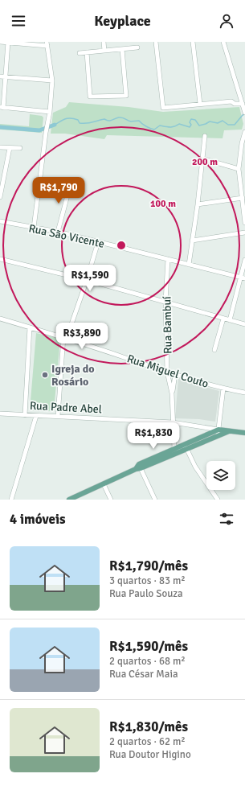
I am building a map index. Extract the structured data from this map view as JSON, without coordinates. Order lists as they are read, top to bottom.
{
  "streets": {
    "main road": ["Rua Padre Abel"],
    "street": ["Rua São Vicente", "Rua Bambuí", "Rua Miguel Couto"]
  },
  "crossings": [
    ["Rua São Vicente", "Rua Bambuí"],
    ["Rua Bambuí", "Rua Miguel Couto"],
    ["Rua Bambuí", "Rua Padre Abel"]
  ],
  "places": ["Igreja do Rosário"],
  "page": {
    "header": "Keyplace",
    "price": [
      "R$1,790",
      "R$1,590",
      "R$3,890",
      "R$1,830"
    ],
    "heading": "4 imóveis",
    "list": [
      {
        "name": "R$1,790/mês",
        "note": "3 quartos · 83 m² · Rua Paulo Souza"
      },
      {
        "name": "R$1,590/mês",
        "note": "2 quartos · 68 m² · Rua César Maia"
      },
      {
        "name": "R$1,830/mês",
        "note": "2 quartos · 62 m² · Rua Doutor Higino"
      }
    ]
  },
  "rings": ["200 m", "100 m"]
}
